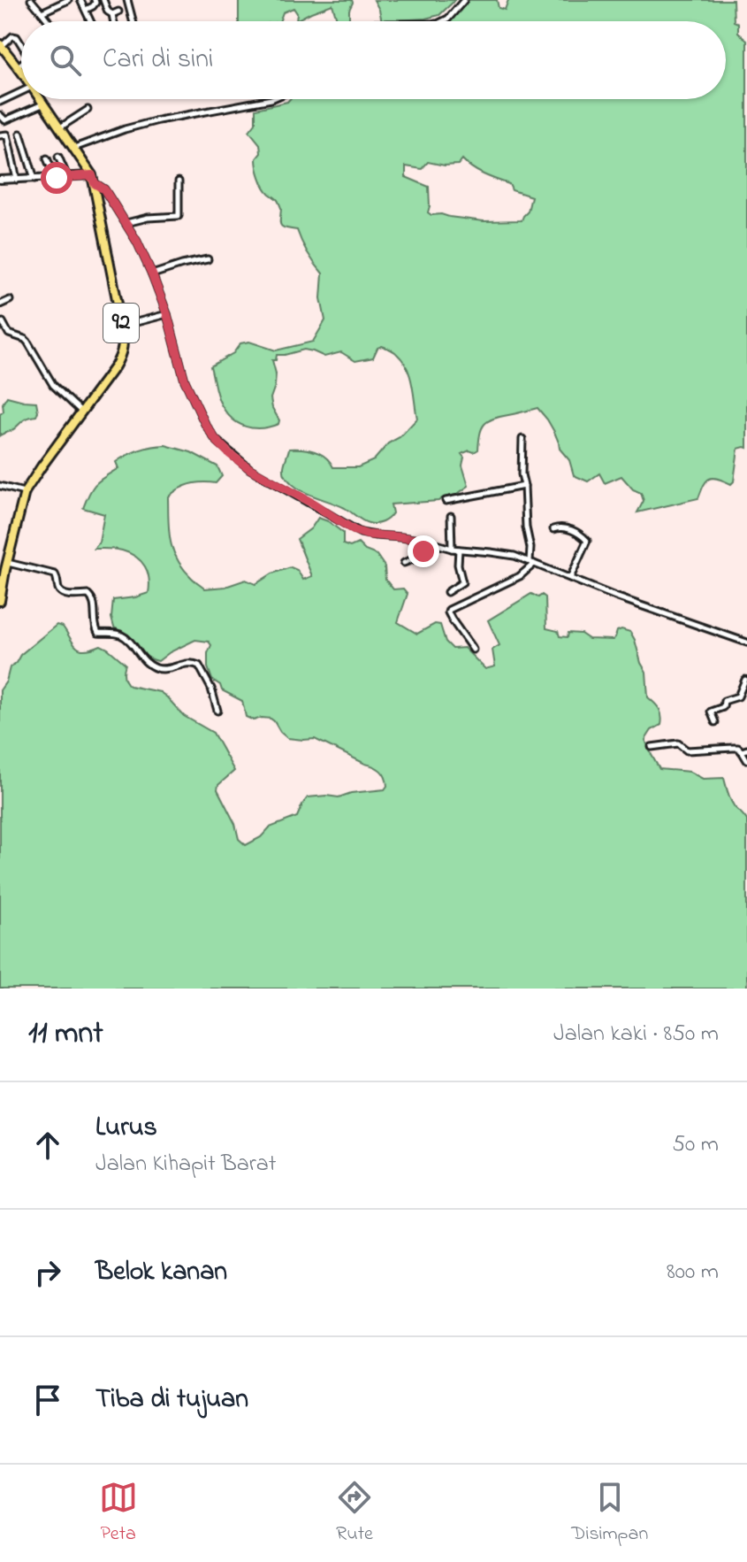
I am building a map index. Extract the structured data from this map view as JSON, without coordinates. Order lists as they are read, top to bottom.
{
  "streets": {
    "main road": ["92"]
  },
  "page": {
    "search": "Cari di sini",
    "heading": ["11 mnt", "Jalan kaki · 850 m"],
    "list": [
      ["Lurus", "Jalan Kihapit Barat", "50 m"],
      ["Belok kanan", "800 m"],
      "Tiba di tujuan"
    ],
    "nav": ["Peta", "Rute", "Disimpan"]
  }
}
